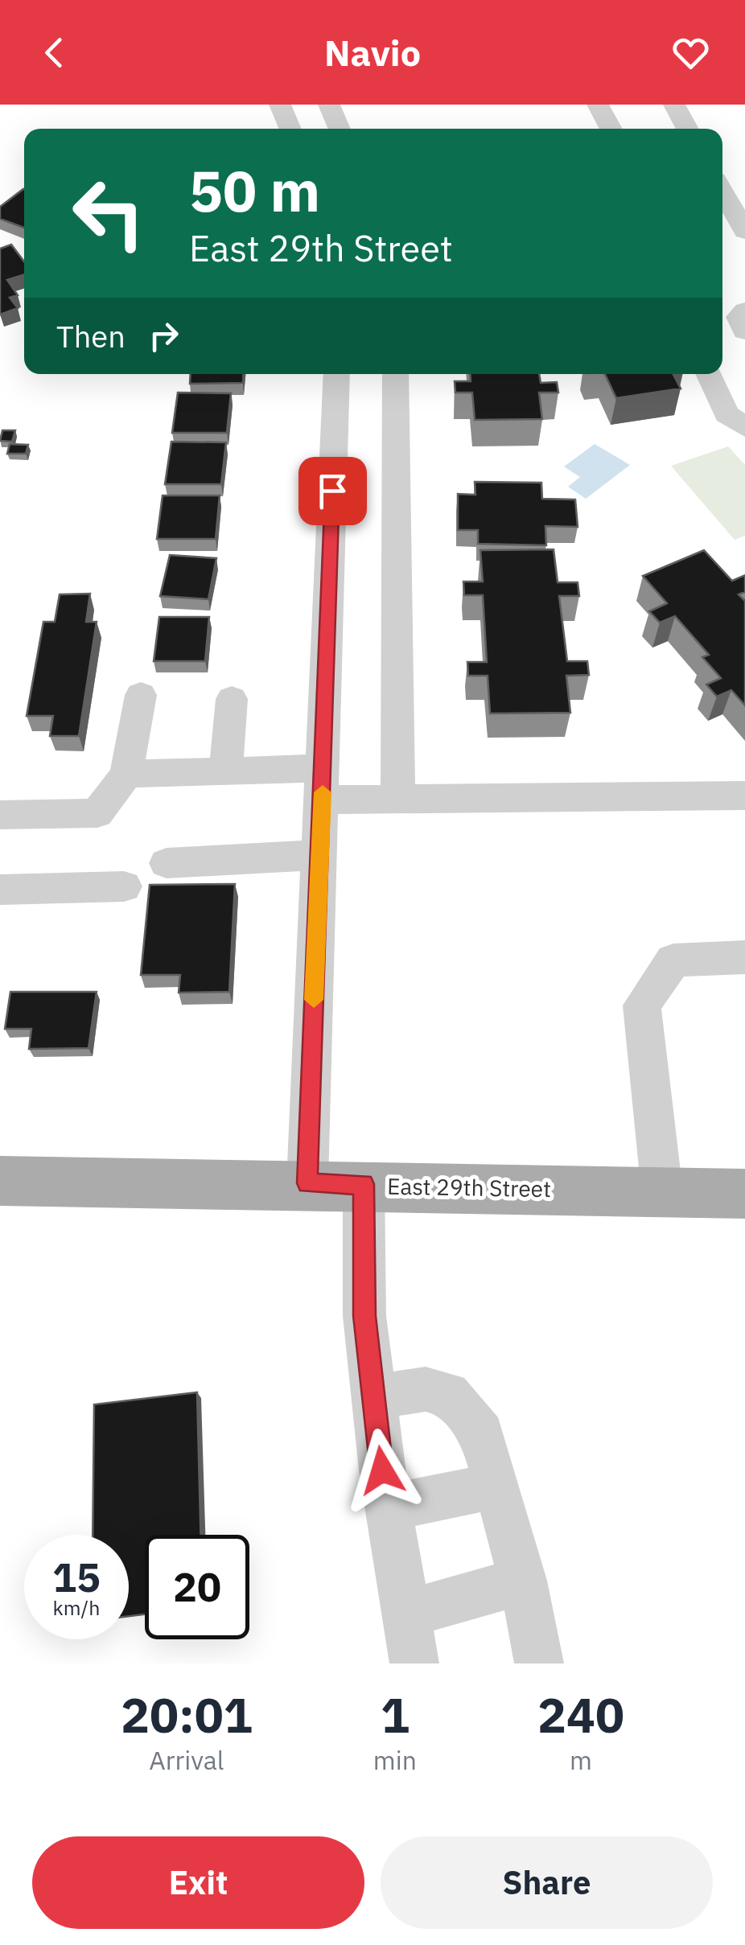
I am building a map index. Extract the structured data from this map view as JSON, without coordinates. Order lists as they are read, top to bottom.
{
  "streets": {
    "main road": ["East 29th Street"]
  },
  "page": {
    "header": "Navio",
    "turn": ["50 m", "East 29th Street"],
    "then": "Then",
    "speed": "15 km/h",
    "limit": "20",
    "eta": [
      "20:01",
      "Arrival",
      "1",
      "min",
      "240",
      "m"
    ],
    "buttons": ["Exit", "Share"]
  }
}
